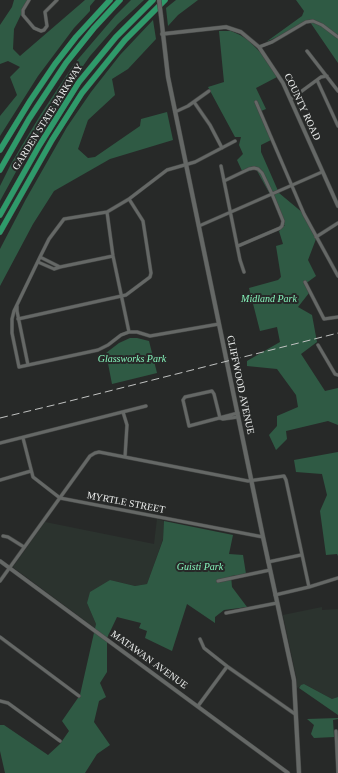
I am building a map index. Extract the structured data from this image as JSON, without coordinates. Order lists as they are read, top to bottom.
{
  "streets": {
    "highway": ["GARDEN STATE PARKWAY"],
    "main road": ["CLIFFWOOD AVENUE"],
    "street": ["COUNTY ROAD", "MYRTLE STREET", "MATAWAN AVENUE"]
  },
  "crossings": [
    ["COUNTY ROAD", "CLIFFWOOD AVENUE"],
    ["CLIFFWOOD AVENUE", "MYRTLE STREET"]
  ],
  "parks": ["Midland Park", "Glassworks Park", "Guisti Park"]
}
